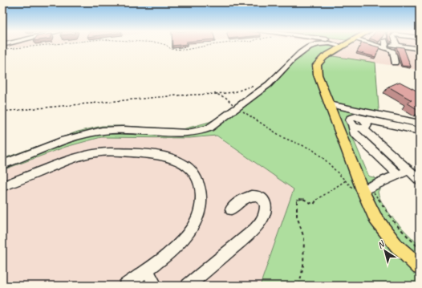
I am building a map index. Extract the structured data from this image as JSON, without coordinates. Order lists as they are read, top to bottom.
{
  "north": "top left"
}
